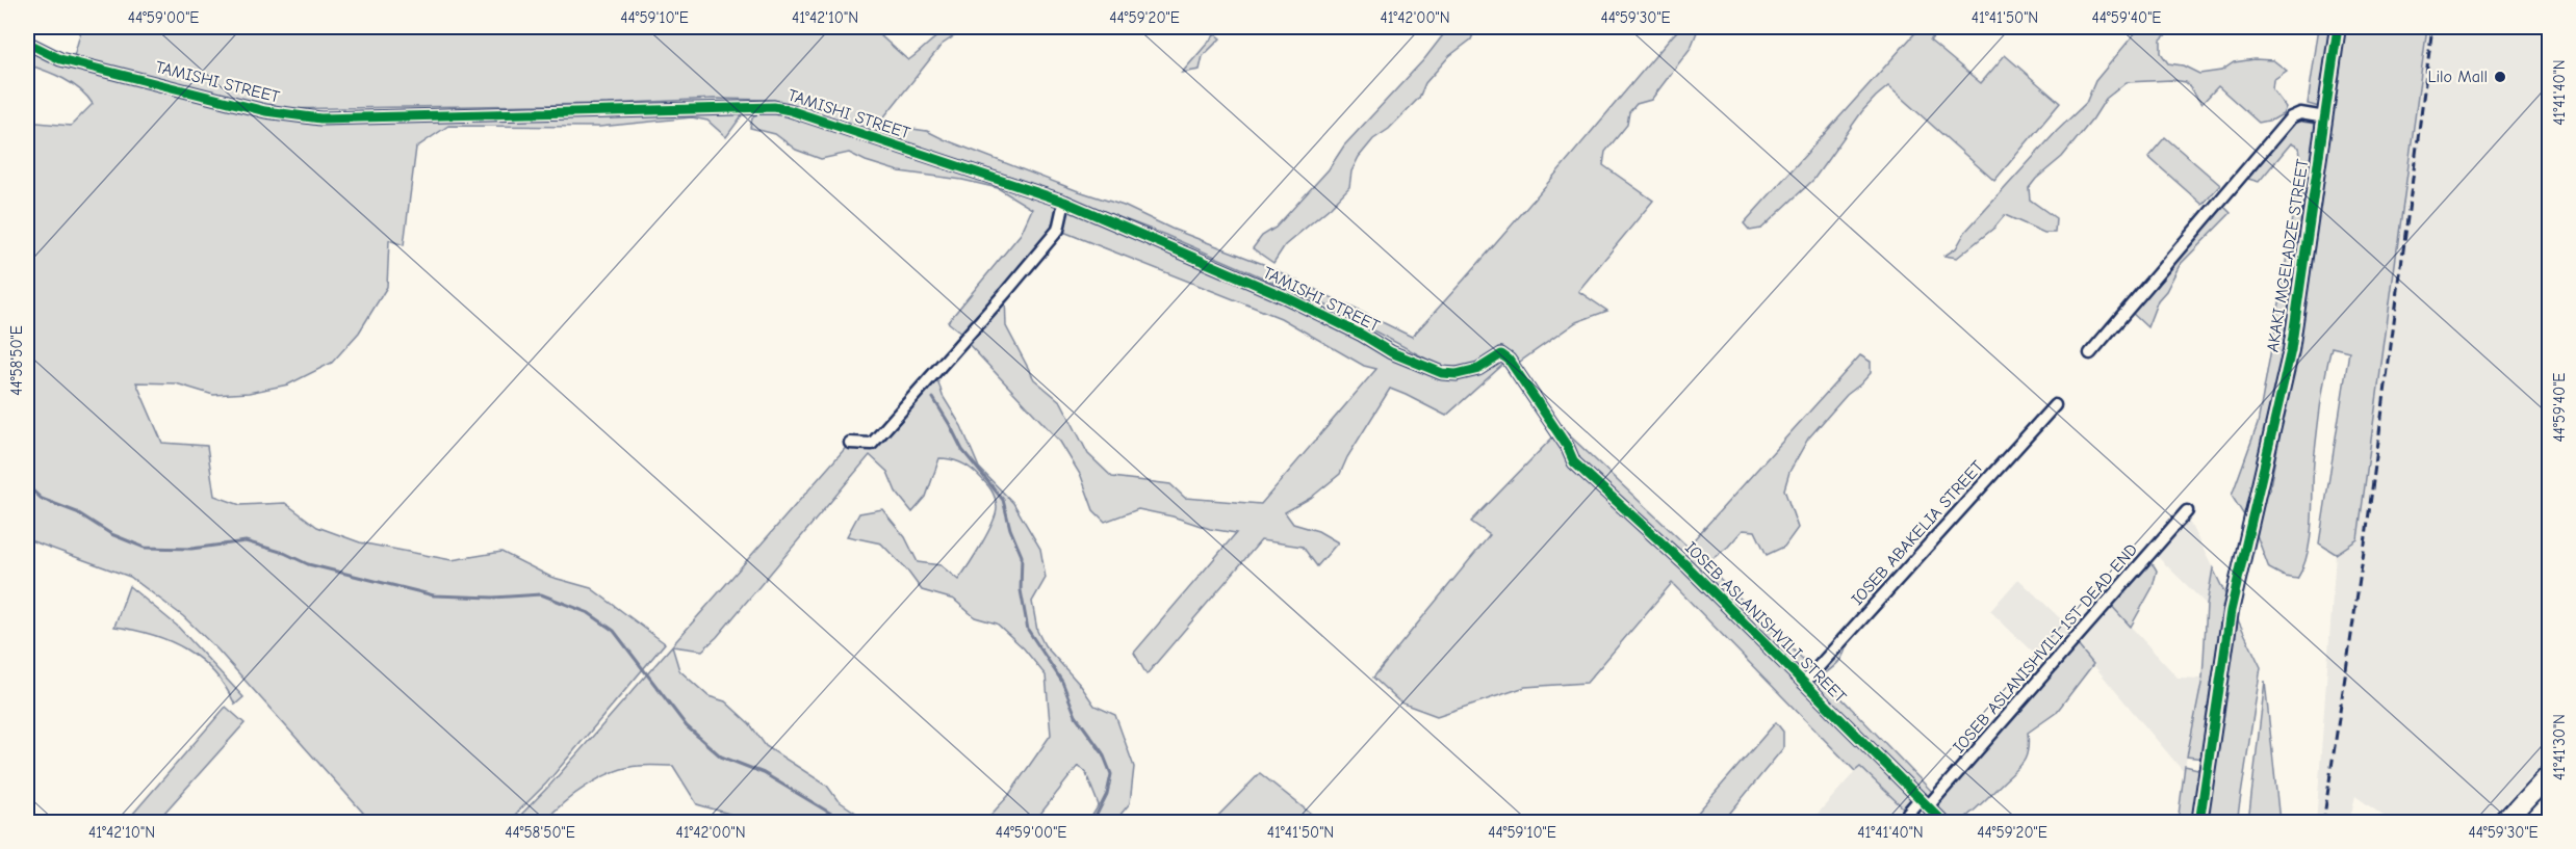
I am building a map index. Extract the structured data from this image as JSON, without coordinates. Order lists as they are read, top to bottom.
{
  "streets": {
    "street": [
      "TAMISHI STREET",
      "AKAKI MGELADZE STREET",
      "IOSEB ABAKELIA STREET",
      "IOSEB ASLANISHVILI STREET",
      "IOSEB ASLANISHVILI 1ST DEAD END"
    ]
  },
  "crossings": [
    ["TAMISHI STREET", "IOSEB ASLANISHVILI STREET"],
    ["IOSEB ABAKELIA STREET", "IOSEB ASLANISHVILI STREET"],
    ["IOSEB ASLANISHVILI STREET", "IOSEB ASLANISHVILI 1ST DEAD END"]
  ],
  "places": ["Lilo Mall"],
  "coordinates": [
    "44°59'00\"E",
    "44°59'10\"E",
    "41°42'10\"N",
    "44°59'20\"E",
    "41°42'00\"N",
    "44°59'30\"E",
    "41°41'50\"N",
    "44°59'40\"E",
    "41°41'40\"N",
    "44°58'50\"E",
    "41°41'30\"N"
  ]
}
